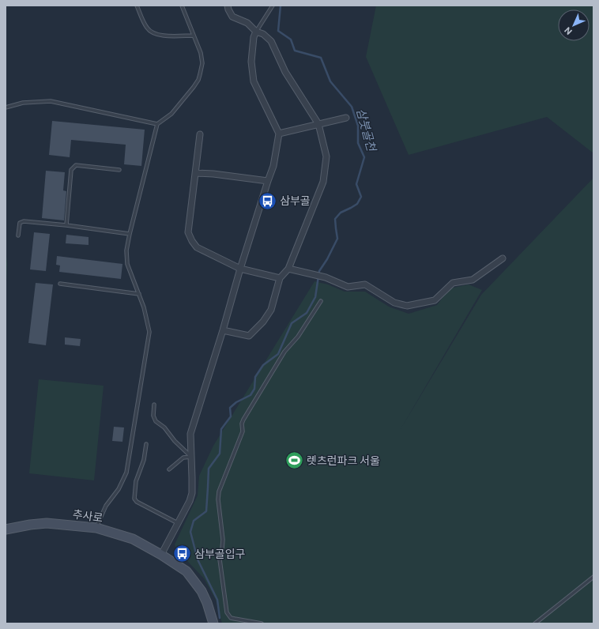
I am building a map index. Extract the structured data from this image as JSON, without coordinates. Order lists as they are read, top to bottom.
{
  "streets": {
    "street": ["추사로"]
  },
  "water": ["삼붓골천"],
  "places": {
    "bus stop": ["삼부골", "삼부골입구"],
    "sports": ["렛츠런파크 서울"]
  },
  "north": "bottom left"
}
